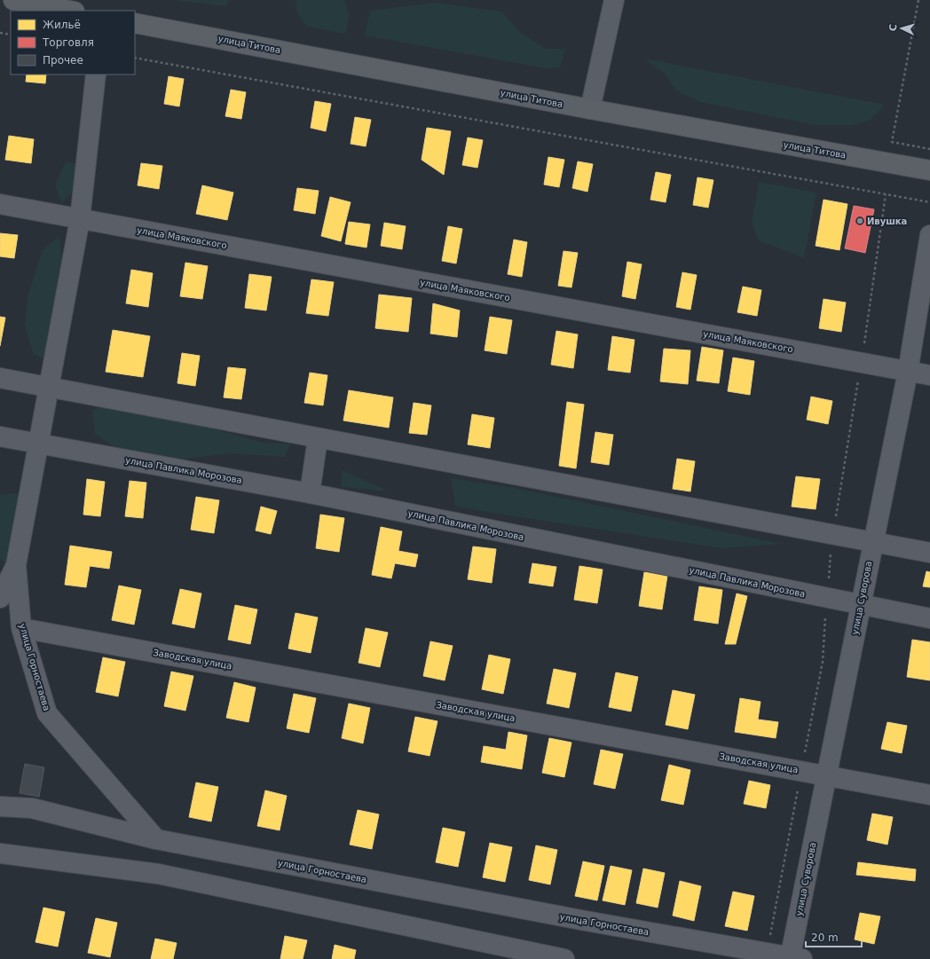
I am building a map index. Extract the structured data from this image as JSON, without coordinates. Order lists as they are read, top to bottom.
{
  "streets": {
    "main road": ["улица Титова"],
    "street": [
      "улица Маяковского",
      "улица Павлика Морозова",
      "улица Суворова",
      "Заводская улица",
      "улица Горностаева"
    ]
  },
  "crossings": [
    ["улица Маяковского", "улица Суворова"],
    ["улица Павлика Морозова", "улица Суворова"],
    ["улица Суворова", "Заводская улица"],
    ["улица Суворова", "улица Горностаева"],
    ["Заводская улица", "улица Горностаева"]
  ],
  "places": ["Ивушка"],
  "legend": ["Жильё", "Торговля", "Прочее"],
  "scale_bar": "20 m",
  "north": "left"
}
